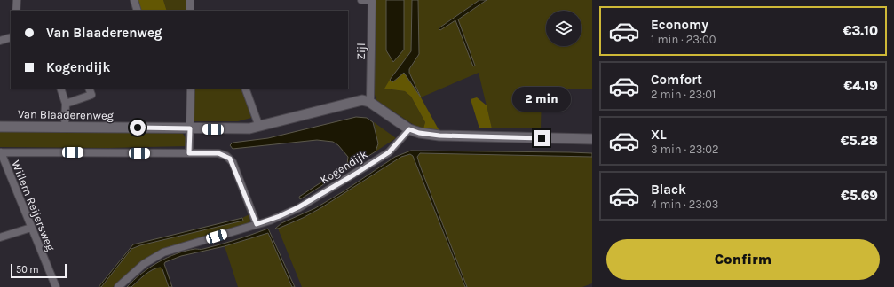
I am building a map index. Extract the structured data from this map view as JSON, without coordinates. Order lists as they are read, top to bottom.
{
  "streets": {
    "street": [
      "Zijl",
      "Van Blaaderenweg",
      "Kogendijk",
      "Willem Reijersweg"
    ]
  },
  "crossings": [
    ["Zijl", "Van Blaaderenweg"]
  ],
  "scale_bar": "50 m",
  "page": {
    "list": [
      {
        "name": "Economy",
        "note": "1 min · 23:00",
        "value": "€3.10"
      },
      {
        "name": "Comfort",
        "note": "2 min · 23:01",
        "value": "€4.19"
      },
      {
        "name": "XL",
        "note": "3 min · 23:02",
        "value": "€5.28"
      },
      {
        "name": "Black",
        "note": "4 min · 23:03",
        "value": "€5.69"
      }
    ],
    "banner": ["Van Blaaderenweg", "Kogendijk"],
    "bubble": "2 min",
    "buttons": "Confirm",
    "scale": "50 m"
  }
}
